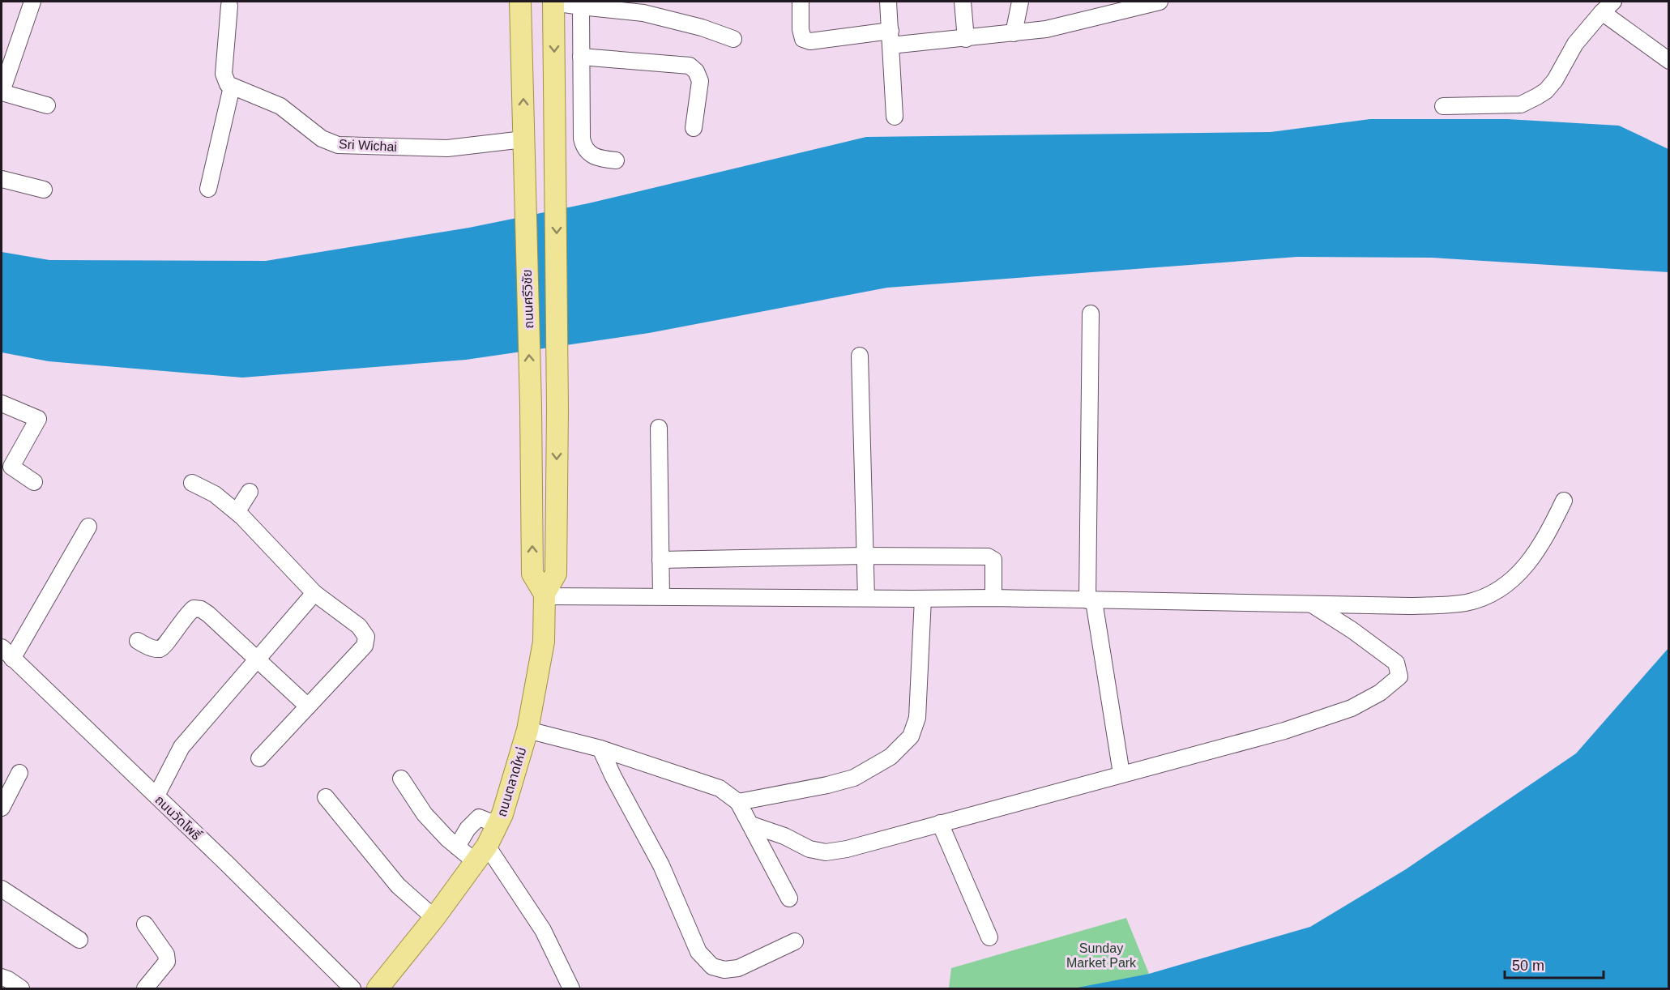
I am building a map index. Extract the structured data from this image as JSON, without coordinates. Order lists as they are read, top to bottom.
{
  "streets": {
    "main road": ["ถนนศรีวิชัย", "ถนนตลาดใหม่"],
    "street": ["Sri Wichai", "ถนนวัดโพธิ์"]
  },
  "crossings": [
    ["Sri Wichai", "ถนนศรีวิชัย"],
    ["ถนนศรีวิชัย", "ถนนตลาดใหม่"]
  ],
  "parks": ["Sunday Market Park"],
  "scale_bar": "50 m"
}
